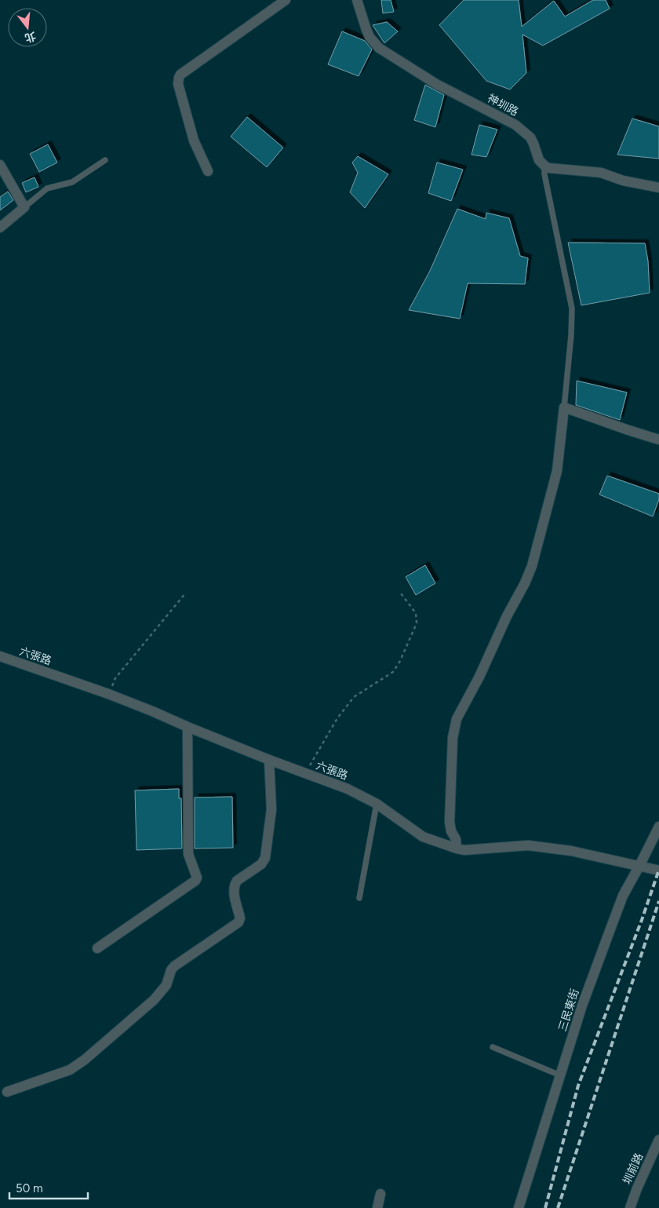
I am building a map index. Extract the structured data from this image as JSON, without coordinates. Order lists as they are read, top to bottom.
{
  "streets": {
    "street": [
      "神圳路",
      "六張路",
      "三民東街",
      "圳前路"
    ]
  },
  "crossings": [
    ["六張路", "三民東街"]
  ],
  "scale_bar": "50 m",
  "north": "bottom"
}
